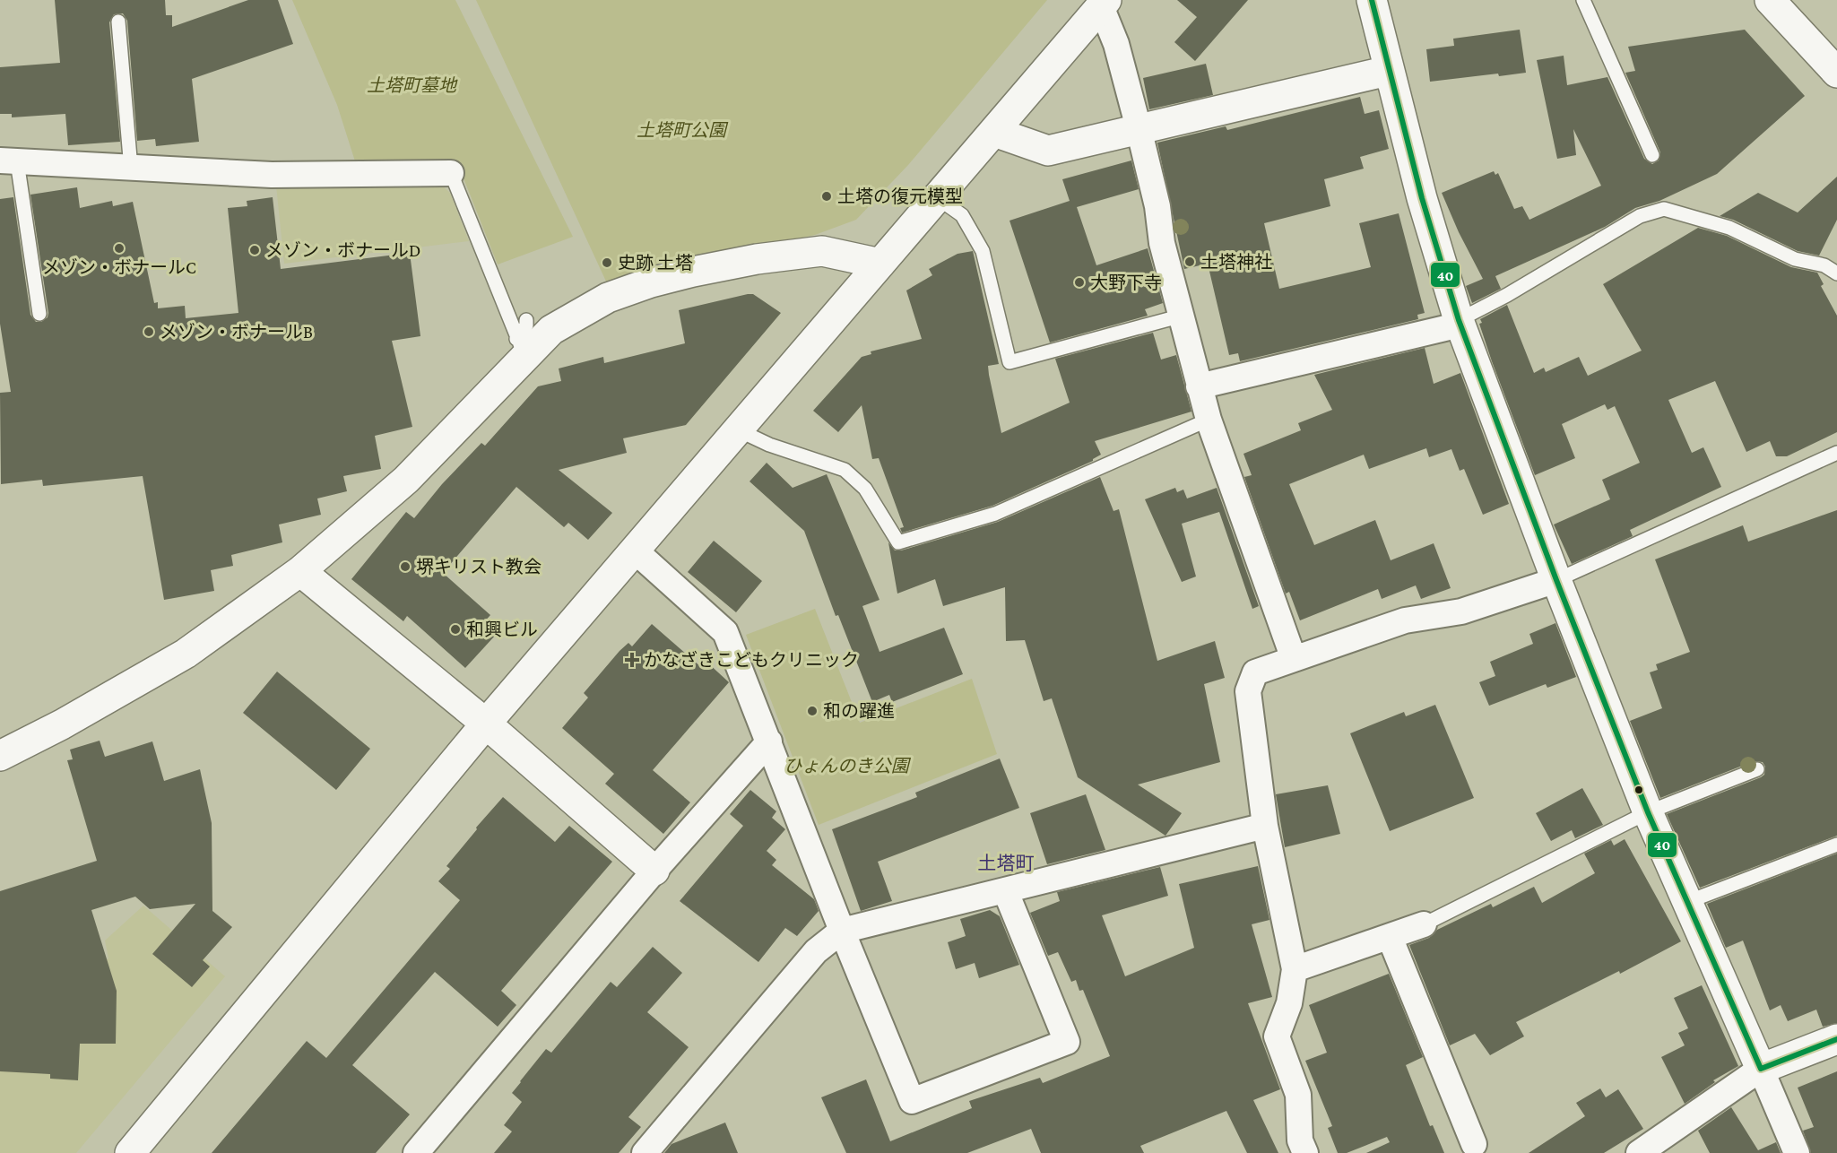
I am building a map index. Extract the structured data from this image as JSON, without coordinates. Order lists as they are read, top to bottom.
{
  "districts": ["土塔町"],
  "parks": ["土塔町墓地", "土塔町公園", "ひょんのき公園"],
  "places": {
    "other": [
      "土塔の復元模型",
      "メゾン・ボナールC",
      "メゾン・ボナールD",
      "土塔神社",
      "史跡 土塔",
      "大野下寺",
      "メゾン・ボナールB",
      "堺キリスト教会",
      "和興ビル",
      "和の躍進"
    ],
    "health": ["かなざきこどもクリニック"]
  },
  "lines": ["transit line 40"]
}
